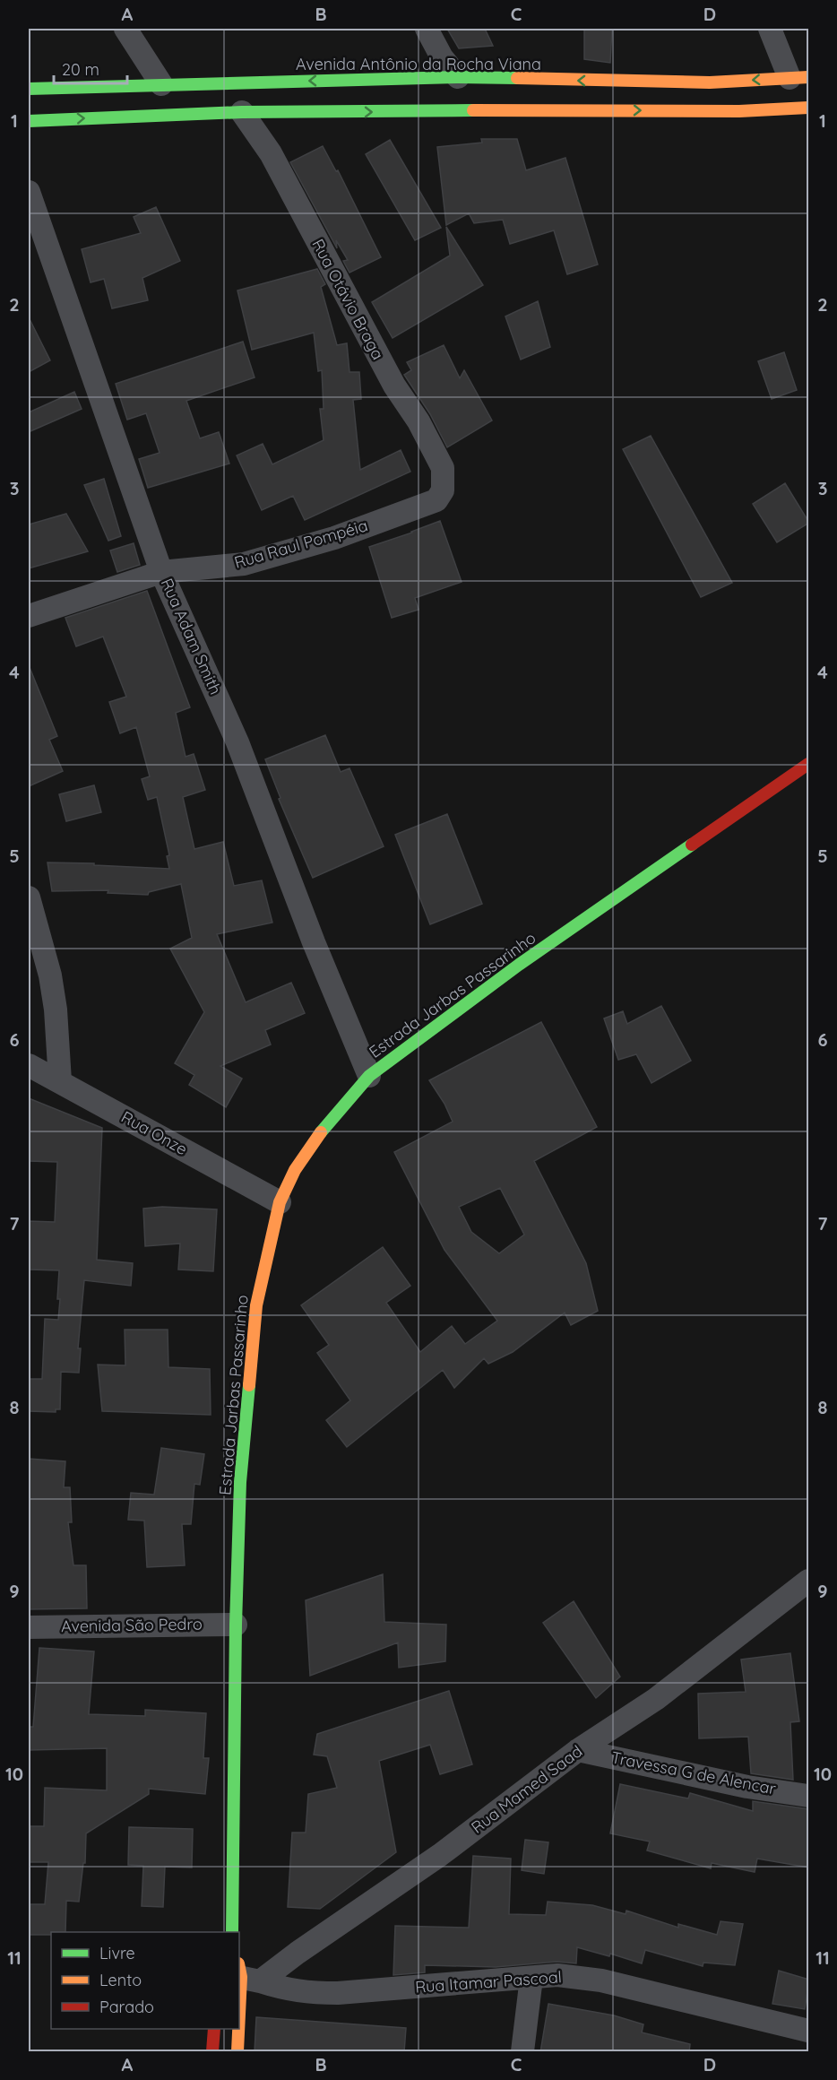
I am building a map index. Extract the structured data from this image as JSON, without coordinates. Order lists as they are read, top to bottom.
{
  "streets": {
    "main road": ["Avenida Antônio da Rocha Viana", "Estrada Jarbas Passarinho"],
    "street": [
      "Rua Otávio Braga",
      "Rua Raul Pompéia",
      "Rua Adam Smith",
      "Rua Onze",
      "Avenida São Pedro",
      "Travessa G de Alencar",
      "Rua Mamed Saad",
      "Rua Itamar Pascoal"
    ]
  },
  "crossings": [
    ["Rua Otávio Braga", "Rua Raul Pompéia"],
    ["Rua Raul Pompéia", "Rua Adam Smith"],
    ["Rua Adam Smith", "Estrada Jarbas Passarinho"],
    ["Estrada Jarbas Passarinho", "Rua Onze"],
    ["Estrada Jarbas Passarinho", "Avenida São Pedro"],
    ["Travessa G de Alencar", "Rua Mamed Saad"],
    ["Rua Mamed Saad", "Rua Itamar Pascoal"]
  ],
  "legend": ["Livre", "Lento", "Parado"],
  "scale_bar": "20 m",
  "grid": {
    "columns": [
      "A",
      "B",
      "C",
      "D"
    ],
    "rows": [
      "1",
      "2",
      "3",
      "4",
      "5",
      "6",
      "7",
      "8",
      "9",
      "10",
      "11"
    ]
  }
}
